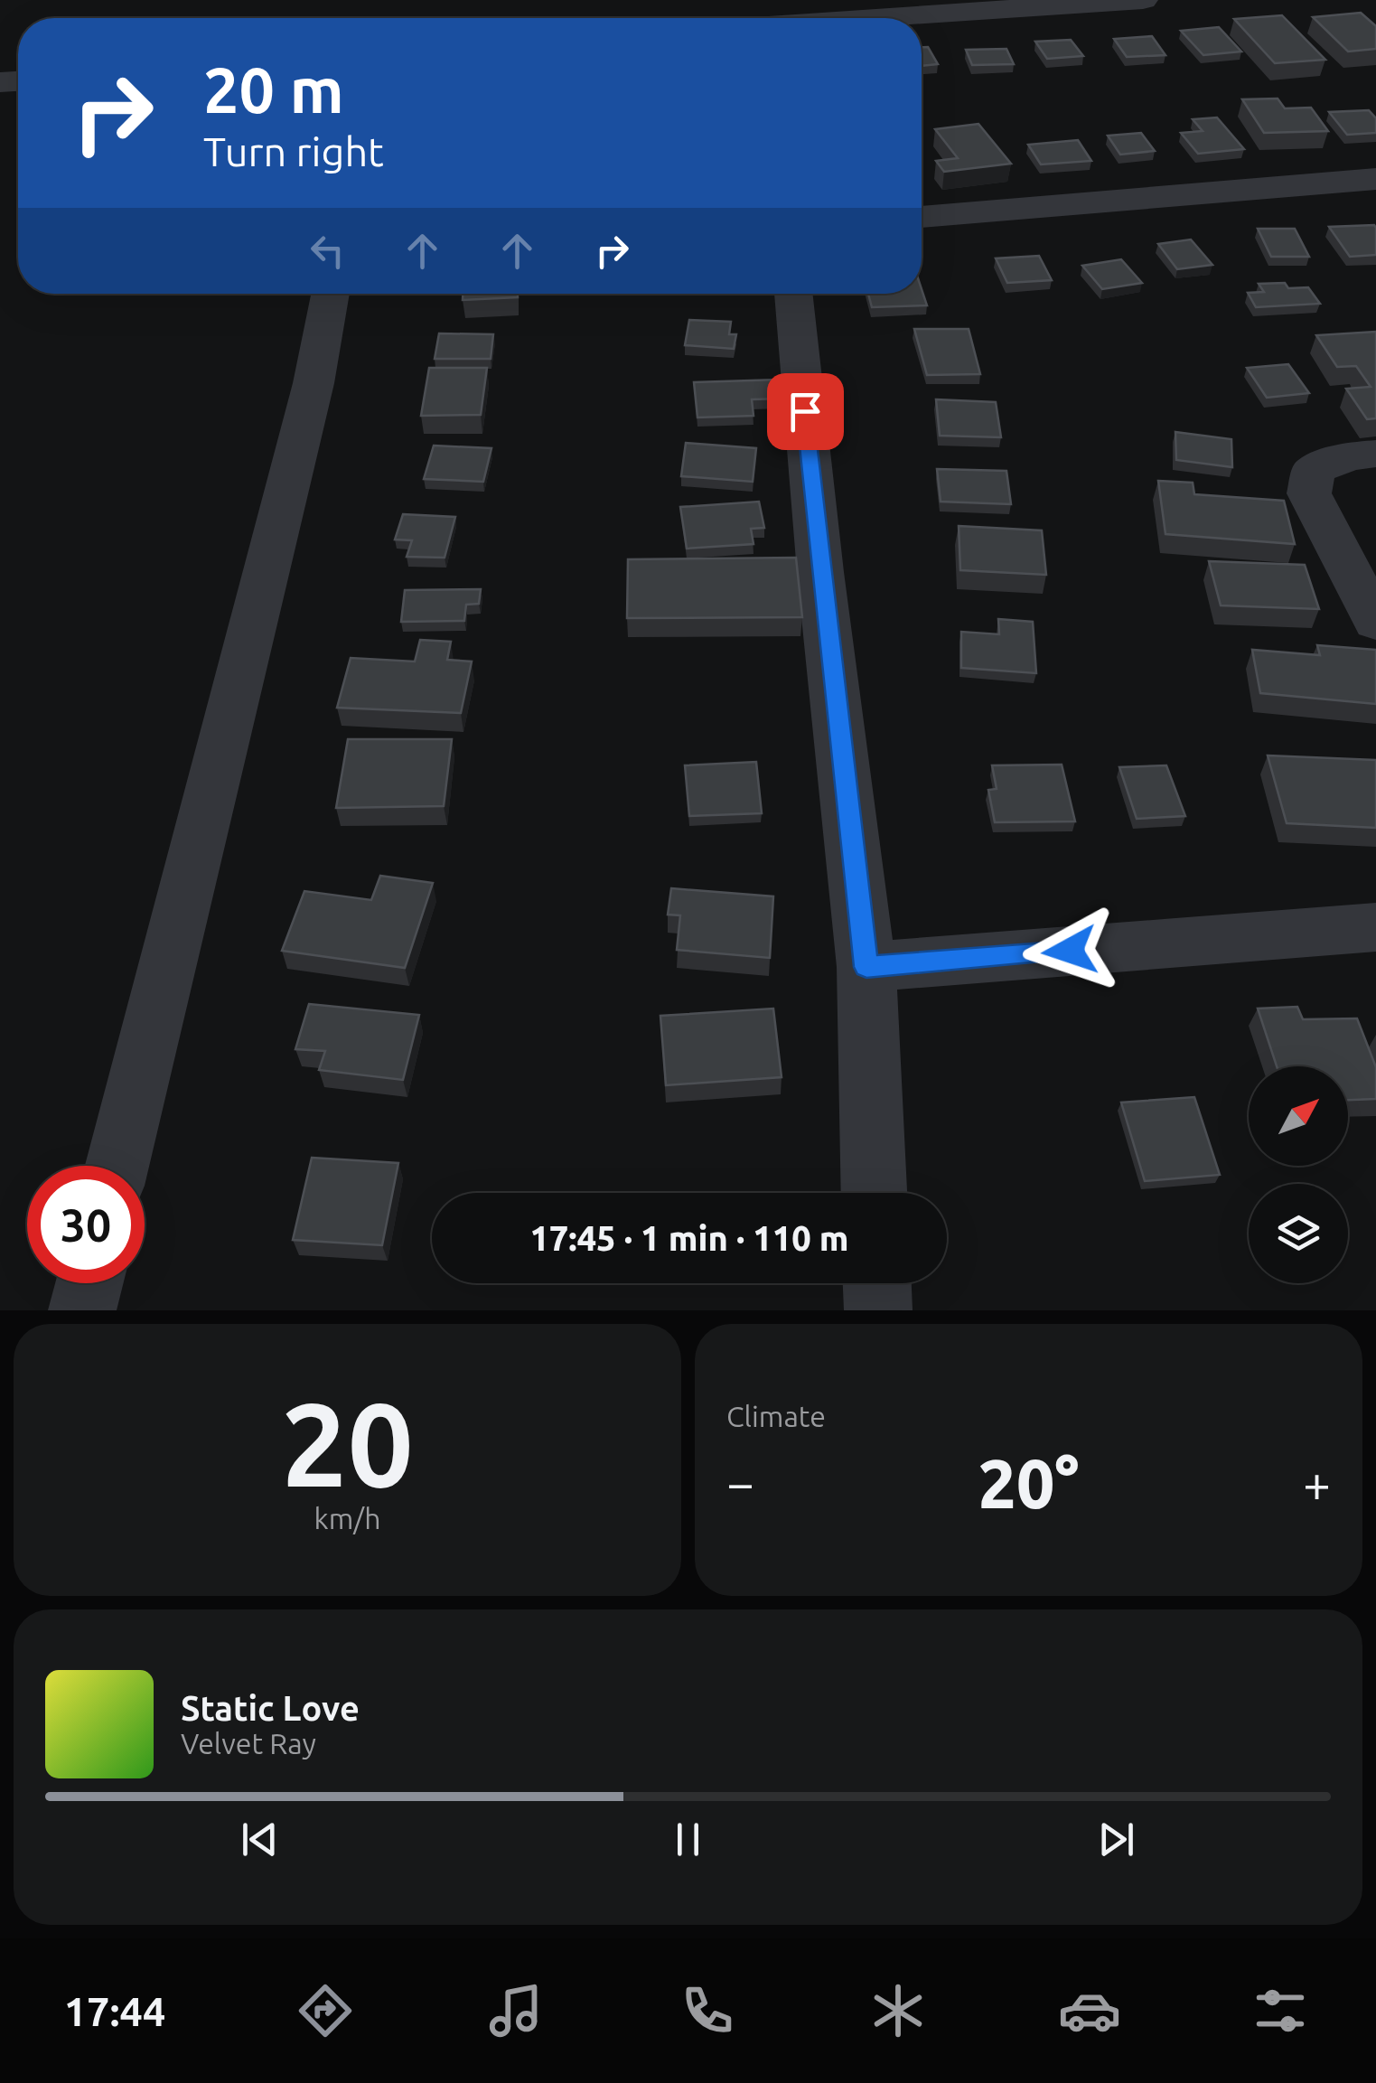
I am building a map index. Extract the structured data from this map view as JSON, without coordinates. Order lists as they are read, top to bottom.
{
  "north": "top right",
  "page": {
    "turn": ["20 m", "Turn right"],
    "limit": "30",
    "trip": "17:45 · 1 min · 110 m",
    "tile": [
      ["20", "km/h"],
      "Climate"
    ],
    "heat": ["−", "20°", "+"],
    "song": ["Static Love", "Velvet Ray"],
    "tabs": "17:44"
  }
}
